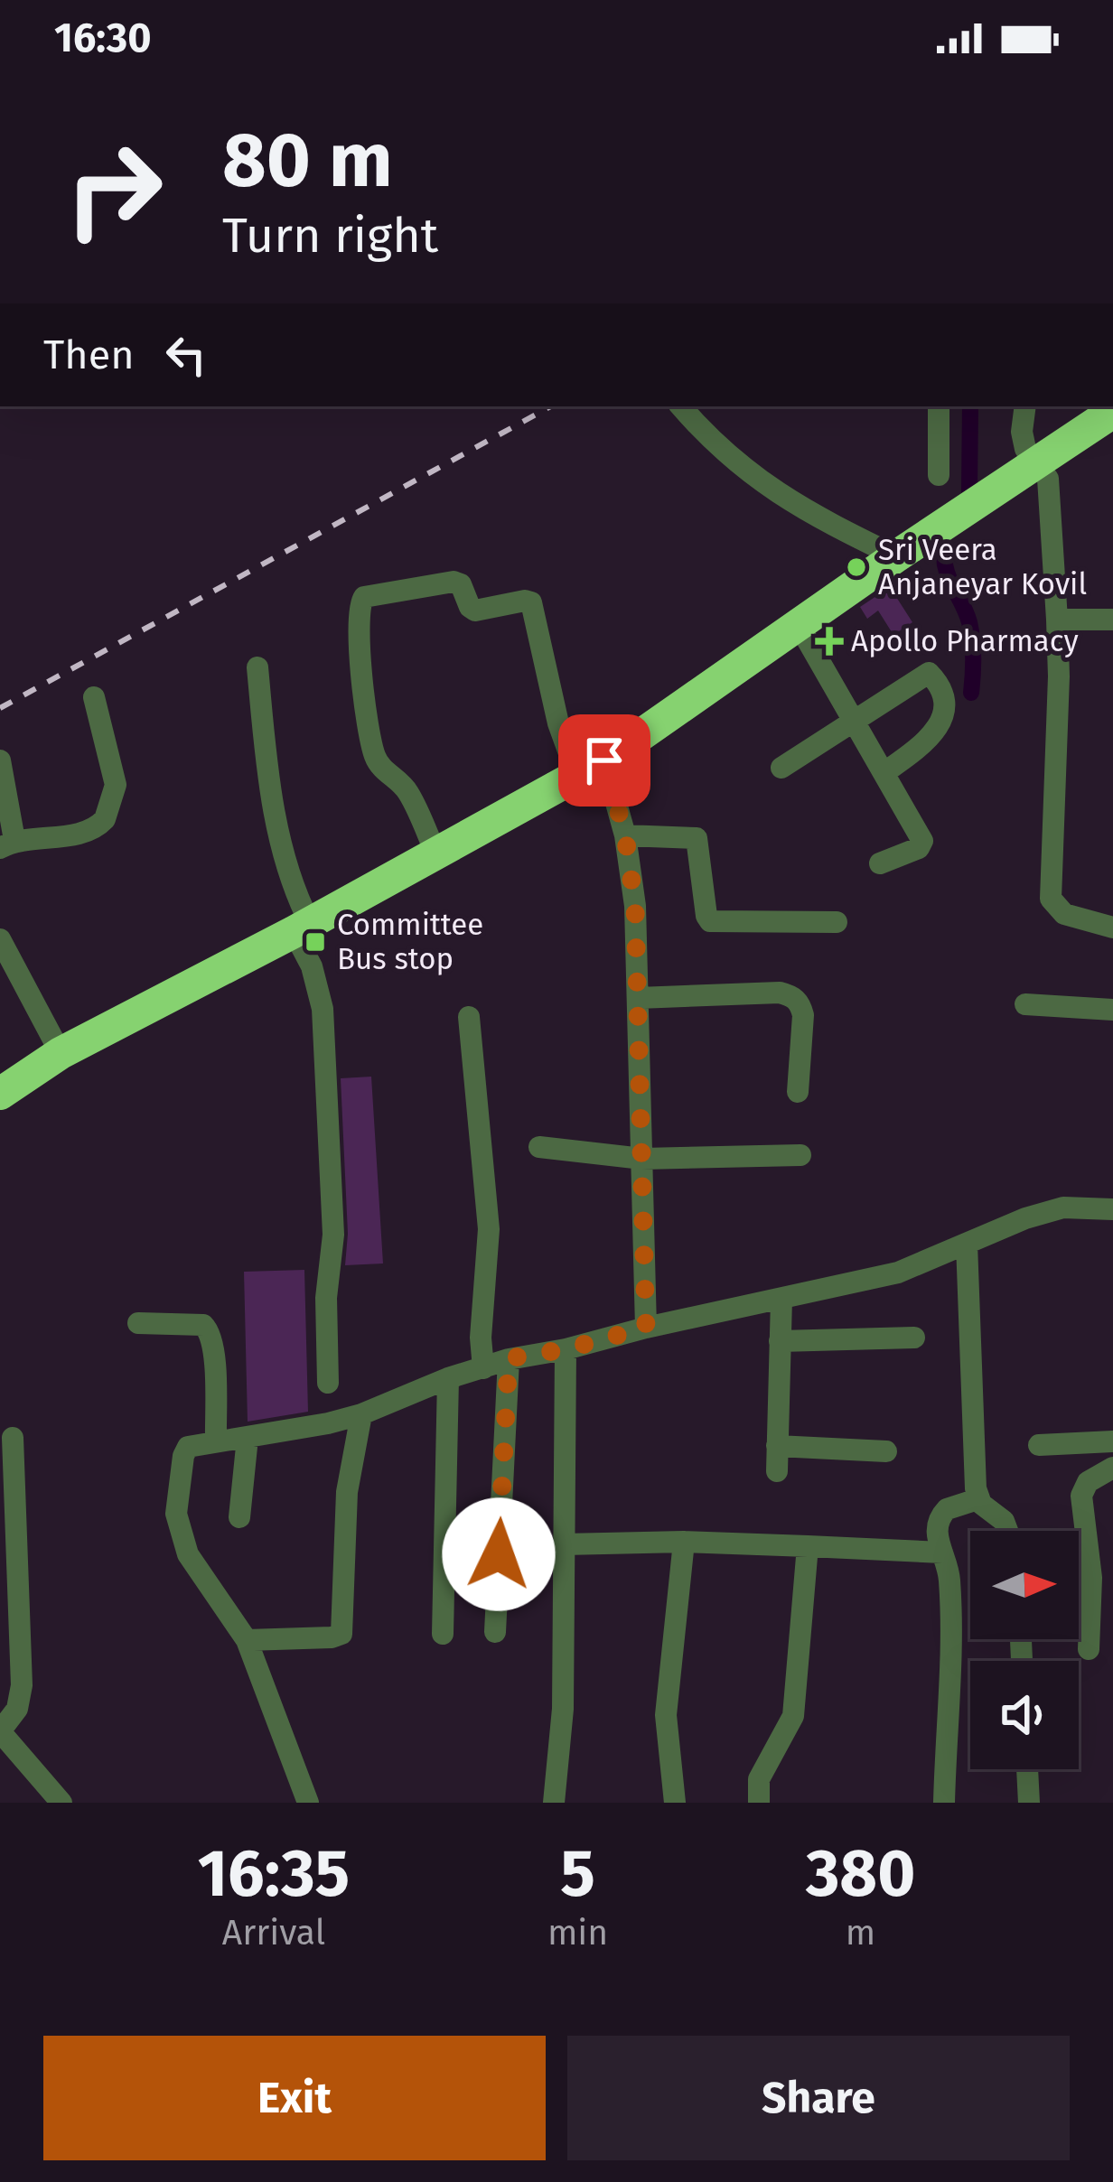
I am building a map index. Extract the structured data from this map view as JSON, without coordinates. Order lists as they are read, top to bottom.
{
  "places": {
    "other": ["Sri Veera Anjaneyar Kovil"],
    "health": ["Apollo Pharmacy"],
    "transit": ["Committee Bus stop"]
  },
  "north": "right",
  "page": {
    "status": "16:30",
    "turn": ["80 m", "Turn right"],
    "then": "Then",
    "eta": [
      "16:35",
      "Arrival",
      "5",
      "min",
      "380",
      "m"
    ],
    "buttons": ["Exit", "Share"]
  }
}
